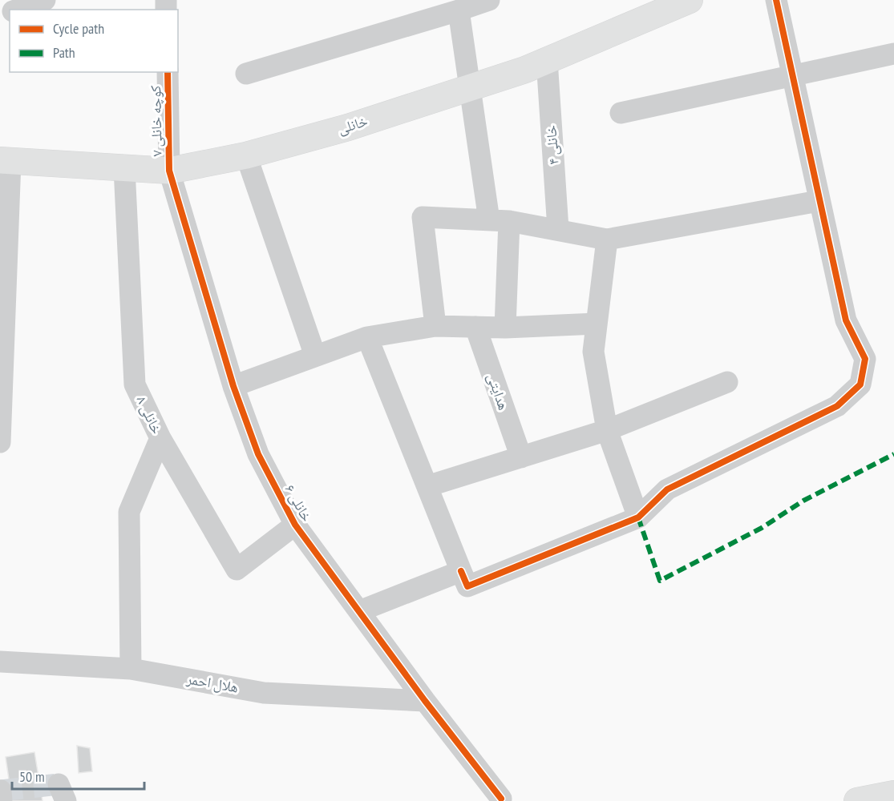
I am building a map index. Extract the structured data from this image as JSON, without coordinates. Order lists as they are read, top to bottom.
{
  "streets": {
    "main road": ["خانلی"],
    "street": [
      "کوچه خانلی ۷",
      "خانلی ۴",
      "هدایتی",
      "خانلی ۸",
      "خانلی ۶",
      "هلال احمر"
    ]
  },
  "crossings": [
    ["کوچه خانلی ۷", "خانلی"],
    ["کوچه خانلی ۷", "خانلی ۶"],
    ["خانلی", "خانلی ۴"],
    ["خانلی", "خانلی ۸"],
    ["خانلی", "خانلی ۶"],
    ["خانلی ۸", "خانلی ۶"],
    ["خانلی ۶", "هلال احمر"]
  ],
  "legend": ["Cycle path", "Path"],
  "scale_bar": "50 m"
}
